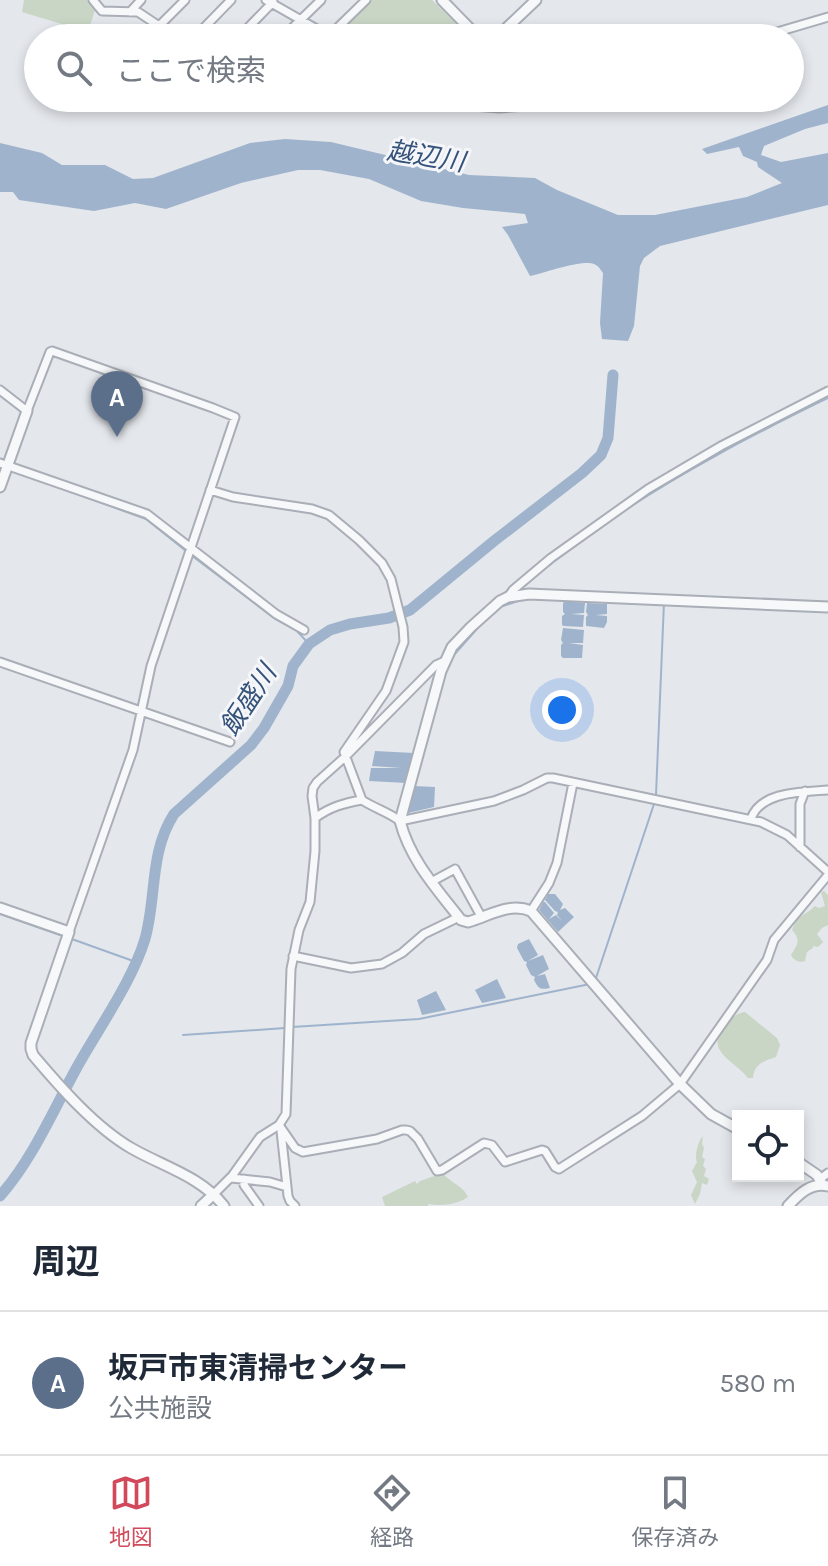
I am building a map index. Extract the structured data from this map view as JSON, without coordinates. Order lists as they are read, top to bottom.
{
  "water": ["越辺川", "飯盛川"],
  "page": {
    "search": "ここで検索",
    "pins": "A",
    "heading": "周辺",
    "list": [
      {
        "mark": "A",
        "name": "坂戸市東清掃センター",
        "note": "公共施設",
        "value": "580 m"
      }
    ],
    "nav": ["地図", "経路", "保存済み"]
  }
}
